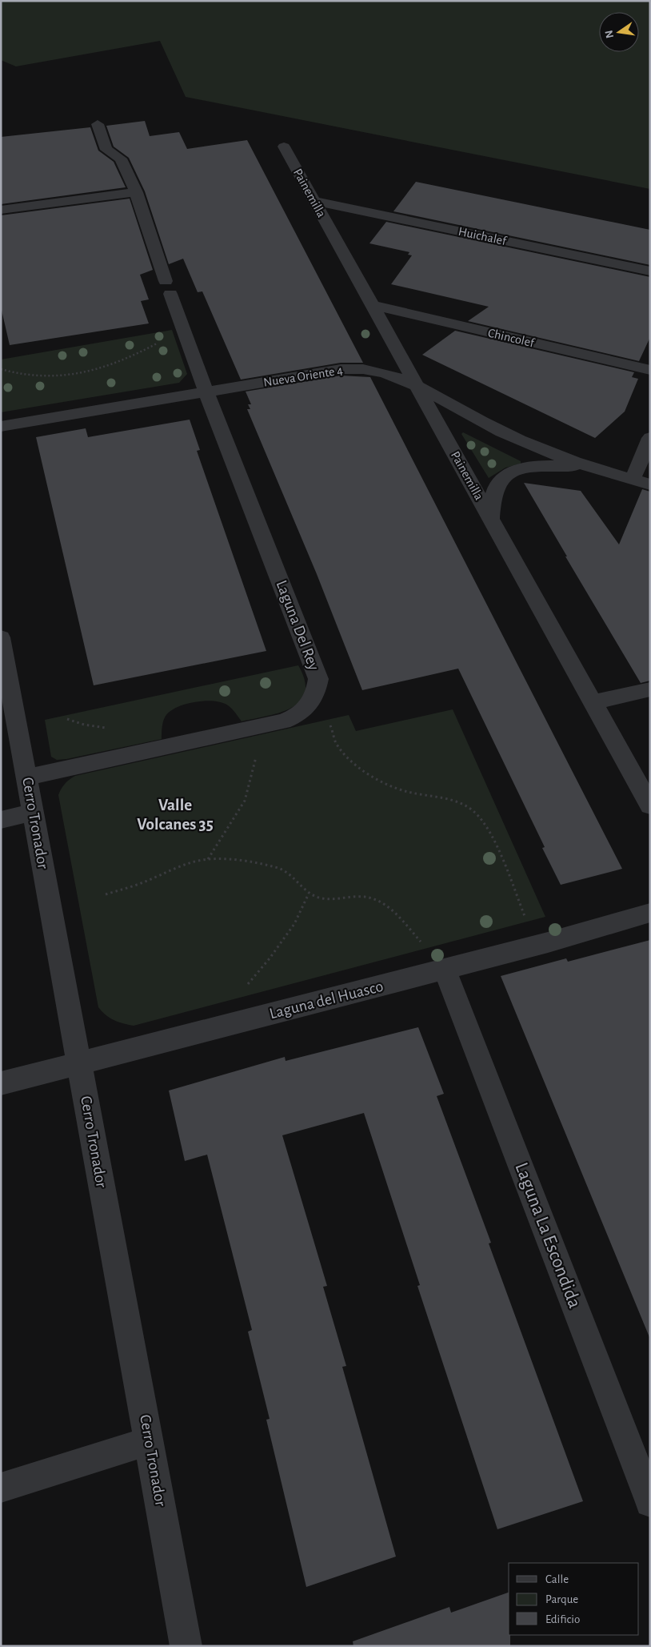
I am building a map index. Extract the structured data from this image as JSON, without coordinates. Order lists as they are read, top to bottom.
{
  "streets": {
    "street": [
      "Painemilla",
      "Huichalef",
      "Chincolef",
      "Nueva Oriente 4",
      "Laguna Del Rey",
      "Cerro Tronador",
      "Laguna del Huasco",
      "Laguna La Escondida"
    ]
  },
  "crossings": [
    ["Painemilla", "Huichalef"],
    ["Painemilla", "Chincolef"],
    ["Painemilla", "Nueva Oriente 4"],
    ["Nueva Oriente 4", "Laguna Del Rey"],
    ["Laguna Del Rey", "Cerro Tronador"],
    ["Cerro Tronador", "Laguna del Huasco"],
    ["Laguna del Huasco", "Laguna La Escondida"]
  ],
  "districts": ["Valle Volcanes 35"],
  "legend": ["Calle", "Parque", "Edificio"],
  "north": "left"
}
